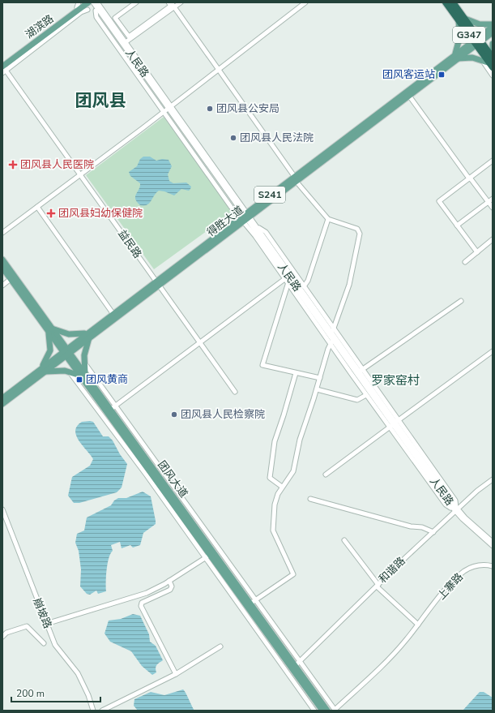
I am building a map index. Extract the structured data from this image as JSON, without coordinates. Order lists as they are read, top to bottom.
{
  "streets": {
    "highway": ["G347"],
    "main road": [
      "湖滨路",
      "S241",
      "得胜大道",
      "团风大道"
    ],
    "street": [
      "人民路",
      "益民路",
      "和谐路",
      "上寨路",
      "崩坡路"
    ]
  },
  "crossings": [
    ["湖滨路", "益民路"],
    ["G347", "S241"],
    ["G347", "得胜大道"],
    ["人民路", "得胜大道"],
    ["人民路", "和谐路"],
    ["S241", "得胜大道"],
    ["得胜大道", "益民路"],
    ["得胜大道", "团风大道"],
    ["团风大道", "和谐路"]
  ],
  "districts": ["团风县", "罗家窑村"],
  "places": {
    "transit": ["团风客运站", "团风黄商"],
    "other": ["团风县公安局", "团风县人民法院", "团风县人民检察院"],
    "health": ["团风县人民医院", "团风县妇幼保健院"]
  },
  "scale_bar": "200 m"
}
